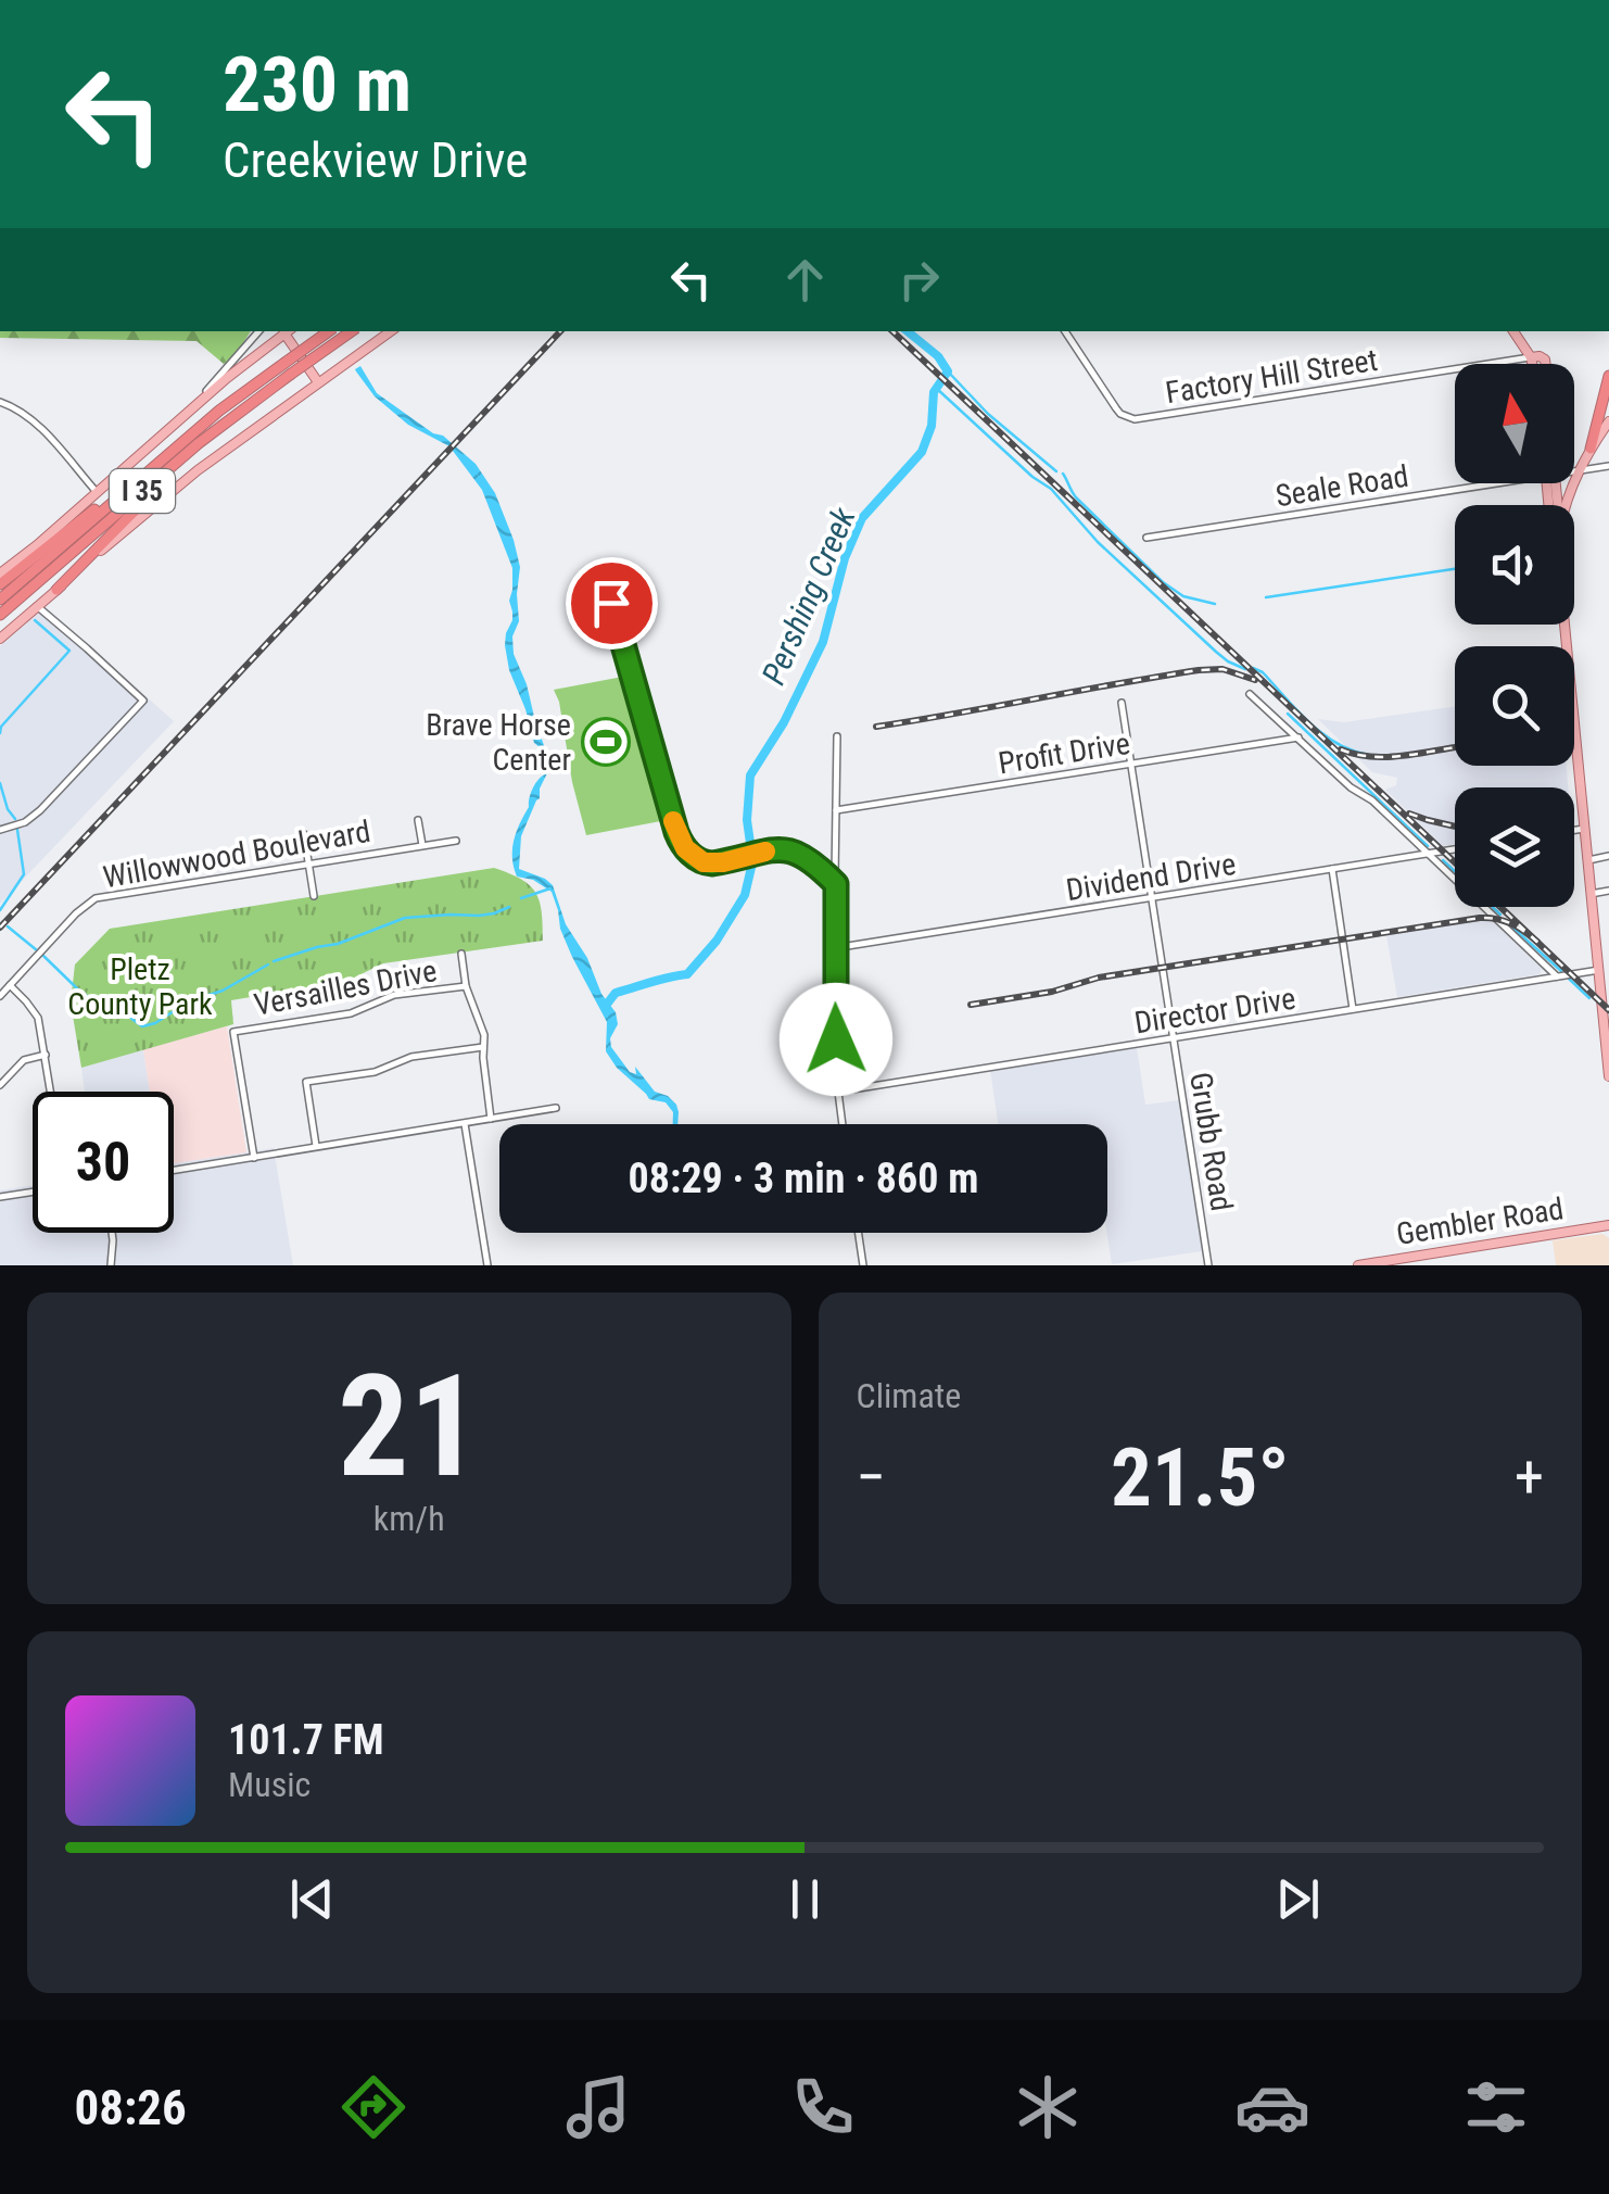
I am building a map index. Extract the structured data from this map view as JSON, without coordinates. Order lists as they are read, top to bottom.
{
  "streets": {
    "highway": ["I 35"],
    "main road": ["Gembler Road"],
    "street": [
      "Factory Hill Street",
      "Seale Road",
      "Profit Drive",
      "Willowwood Boulevard",
      "Dividend Drive",
      "Versailles Drive",
      "Director Drive",
      "Grubb Road"
    ]
  },
  "crossings": [
    ["Profit Drive", "Grubb Road"],
    ["Dividend Drive", "Grubb Road"],
    ["Director Drive", "Grubb Road"]
  ],
  "water": ["Pershing Creek"],
  "parks": ["Pletz County Park"],
  "places": {
    "sports": ["Brave Horse Center"]
  },
  "north": "top",
  "page": {
    "turn": ["230 m", "Creekview Drive"],
    "limit": "30",
    "trip": "08:29 · 3 min · 860 m",
    "tile": [
      ["21", "km/h"],
      "Climate"
    ],
    "heat": ["−", "21.5°", "+"],
    "song": ["101.7 FM", "Music"],
    "tabs": "08:26"
  }
}
